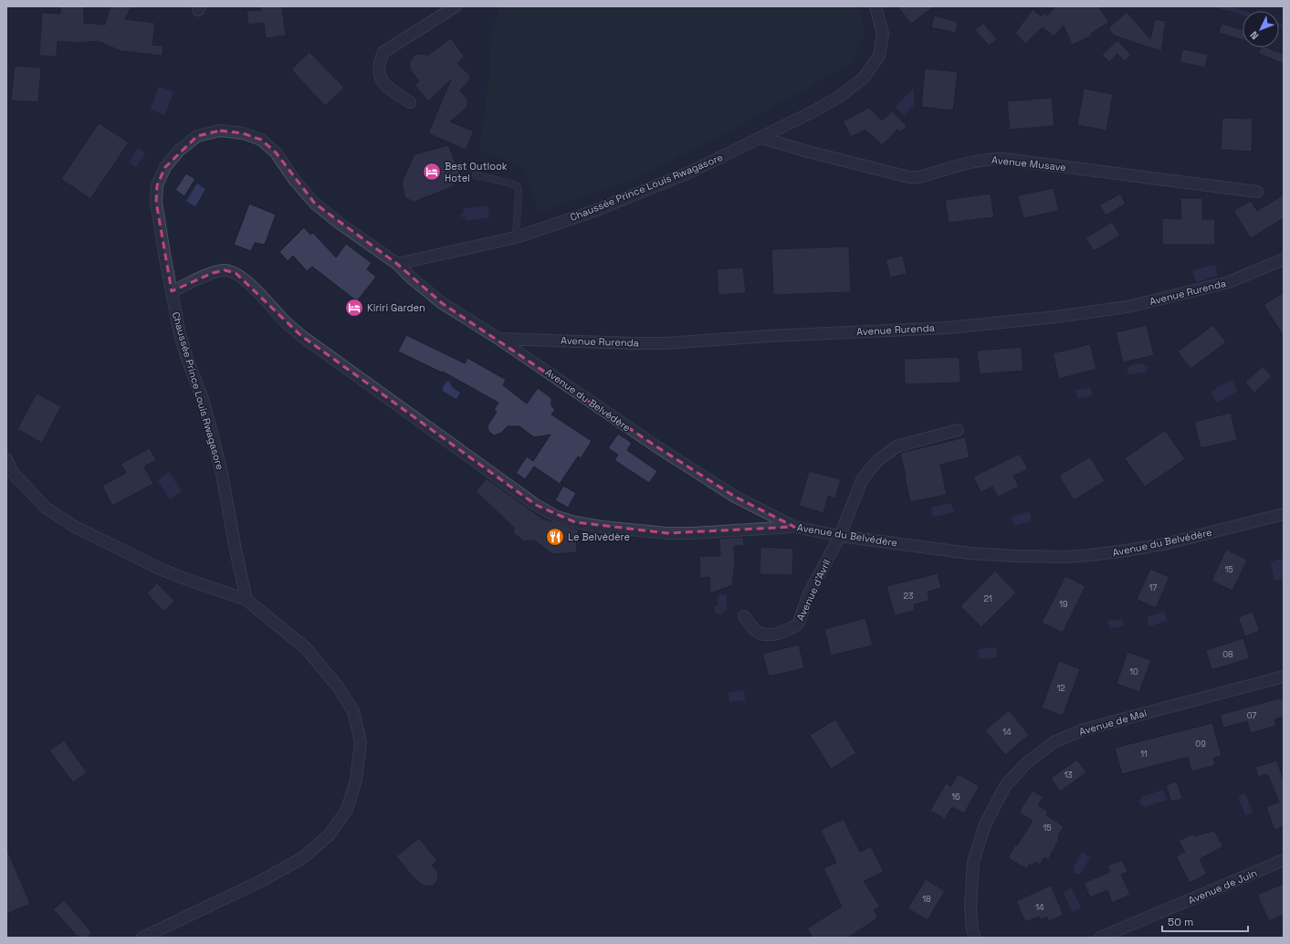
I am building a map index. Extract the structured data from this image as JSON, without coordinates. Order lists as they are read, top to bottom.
{
  "streets": {
    "street": [
      "Avenue Musave",
      "Chaussée Prince Louis Rwagasore",
      "Avenue Rurenda",
      "Avenue du Belvédère",
      "Avenue d'Avril",
      "Avenue de Mai",
      "Avenue de Juin"
    ]
  },
  "crossings": [
    ["Avenue Musave", "Chaussée Prince Louis Rwagasore"],
    ["Chaussée Prince Louis Rwagasore", "Avenue du Belvédère"],
    ["Avenue Rurenda", "Avenue du Belvédère"],
    ["Avenue du Belvédère", "Avenue d'Avril"]
  ],
  "places": {
    "hotel": ["Best Outlook Hotel", "Kiriri Garden"],
    "restaurant": ["Le Belvédère"]
  },
  "house_numbers": [
    "15",
    "17",
    "23",
    "21",
    "19",
    "08",
    "10",
    "12",
    "07",
    "14",
    "09",
    "11",
    "13",
    "16",
    "15",
    "18",
    "14"
  ],
  "scale_bar": "50 m",
  "north": "bottom left"
}
